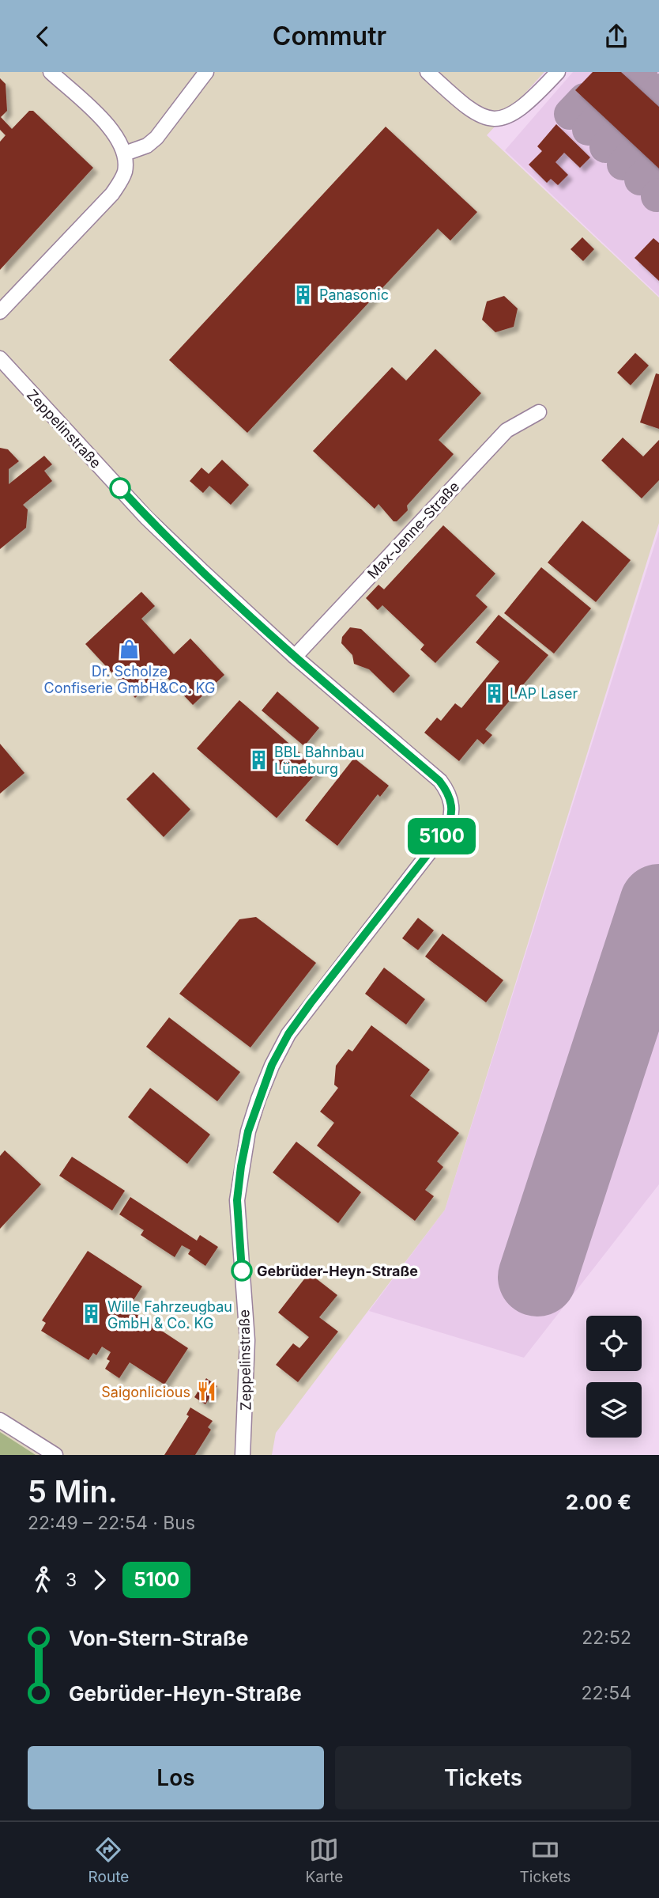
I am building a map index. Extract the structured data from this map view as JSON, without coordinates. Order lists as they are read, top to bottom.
{
  "streets": {
    "street": ["Zeppelinstraße", "Max-Jenne-Straße"]
  },
  "crossings": [
    ["Zeppelinstraße", "Max-Jenne-Straße"]
  ],
  "places": {
    "building": [
      "Panasonic",
      "LAP Laser",
      "BBL Bahnbau Lüneburg",
      "Wille Fahrzeugbau GmbH & Co. KG"
    ],
    "shop": ["Dr. Scholze Confiserie GmbH&Co. KG"],
    "other": ["Gebrüder-Heyn-Straße"],
    "restaurant": ["Saigonlicious"]
  },
  "lines": ["bus line 5100"],
  "page": {
    "header": "Commutr",
    "on_map": "5100",
    "heading": ["5 Min.", "22:49 – 22:54 · Bus", "2.00 €"],
    "legs": ["3", "5100"],
    "list": [
      {
        "name": "Von-Stern-Straße",
        "value": "22:52"
      },
      {
        "name": "Gebrüder-Heyn-Straße",
        "value": "22:54"
      }
    ],
    "buttons": ["Los", "Tickets"],
    "tabs": ["Route", "Karte", "Tickets"]
  }
}
